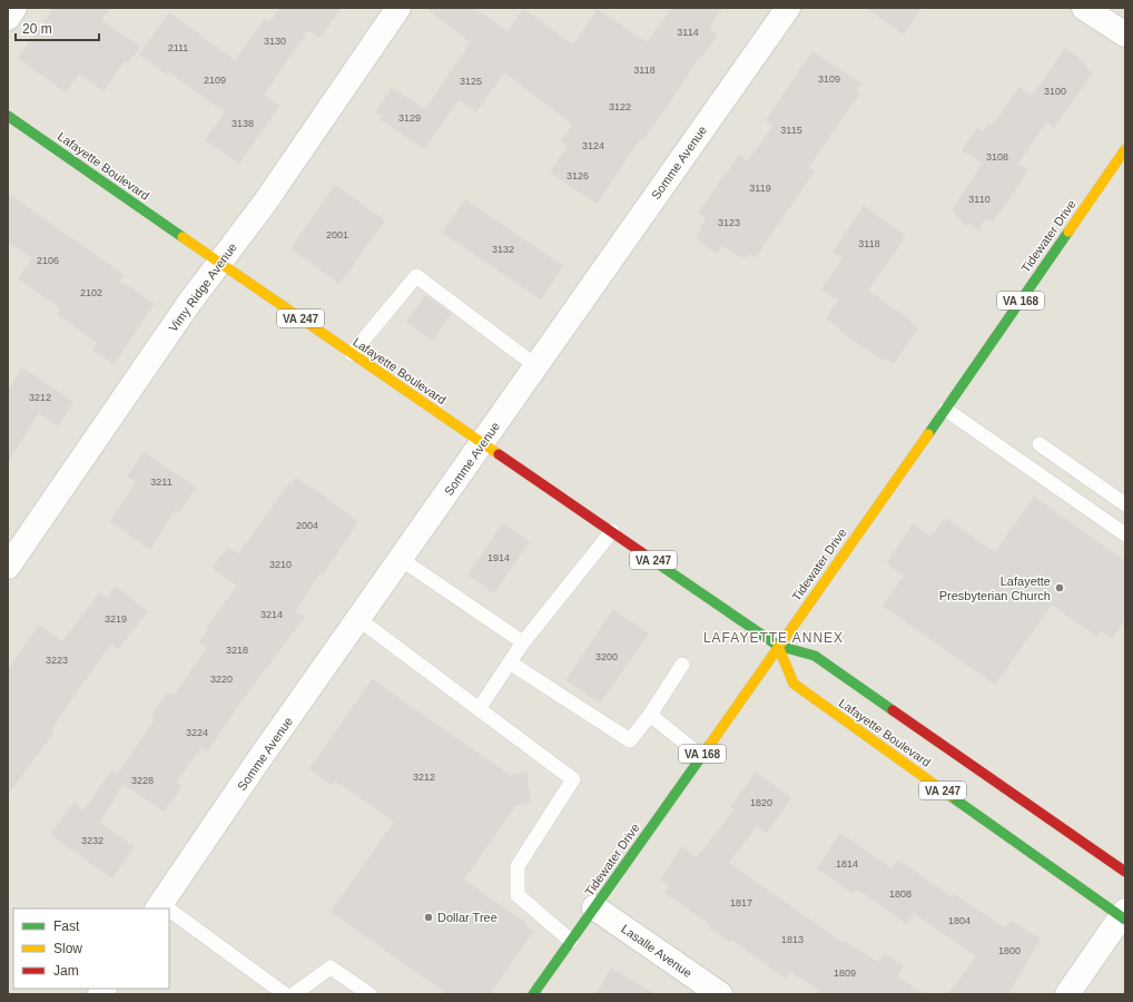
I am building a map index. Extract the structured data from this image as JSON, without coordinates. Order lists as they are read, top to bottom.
{
  "streets": {
    "main road": [
      "Lafayette Boulevard",
      "Tidewater Drive",
      "VA 168",
      "VA 247"
    ],
    "street": ["Somme Avenue", "Vimy Ridge Avenue", "Lasalle Avenue"]
  },
  "crossings": [
    ["Somme Avenue", "Lafayette Boulevard"],
    ["Lafayette Boulevard", "Tidewater Drive"],
    ["Lafayette Boulevard", "Vimy Ridge Avenue"],
    ["Tidewater Drive", "Lasalle Avenue"]
  ],
  "districts": ["LAFAYETTE ANNEX"],
  "places": ["Lafayette Presbyterian Church", "Dollar Tree"],
  "house_numbers": [
    "3114",
    "3130",
    "2111",
    "3118",
    "3109",
    "2109",
    "3125",
    "3100",
    "3122",
    "3129",
    "3138",
    "3115",
    "3124",
    "3108",
    "3126",
    "3119",
    "3110",
    "3123",
    "2001",
    "3118",
    "3132",
    "2106",
    "2102",
    "3212",
    "3211",
    "2004",
    "1914",
    "3210",
    "3214",
    "3219",
    "3218",
    "3200",
    "3223",
    "3220",
    "3224",
    "3212",
    "3228",
    "1820",
    "3232",
    "1814",
    "1808",
    "1817",
    "1804",
    "1813",
    "1800",
    "1809"
  ],
  "legend": ["Fast", "Slow", "Jam"],
  "scale_bar": "20 m"
}
